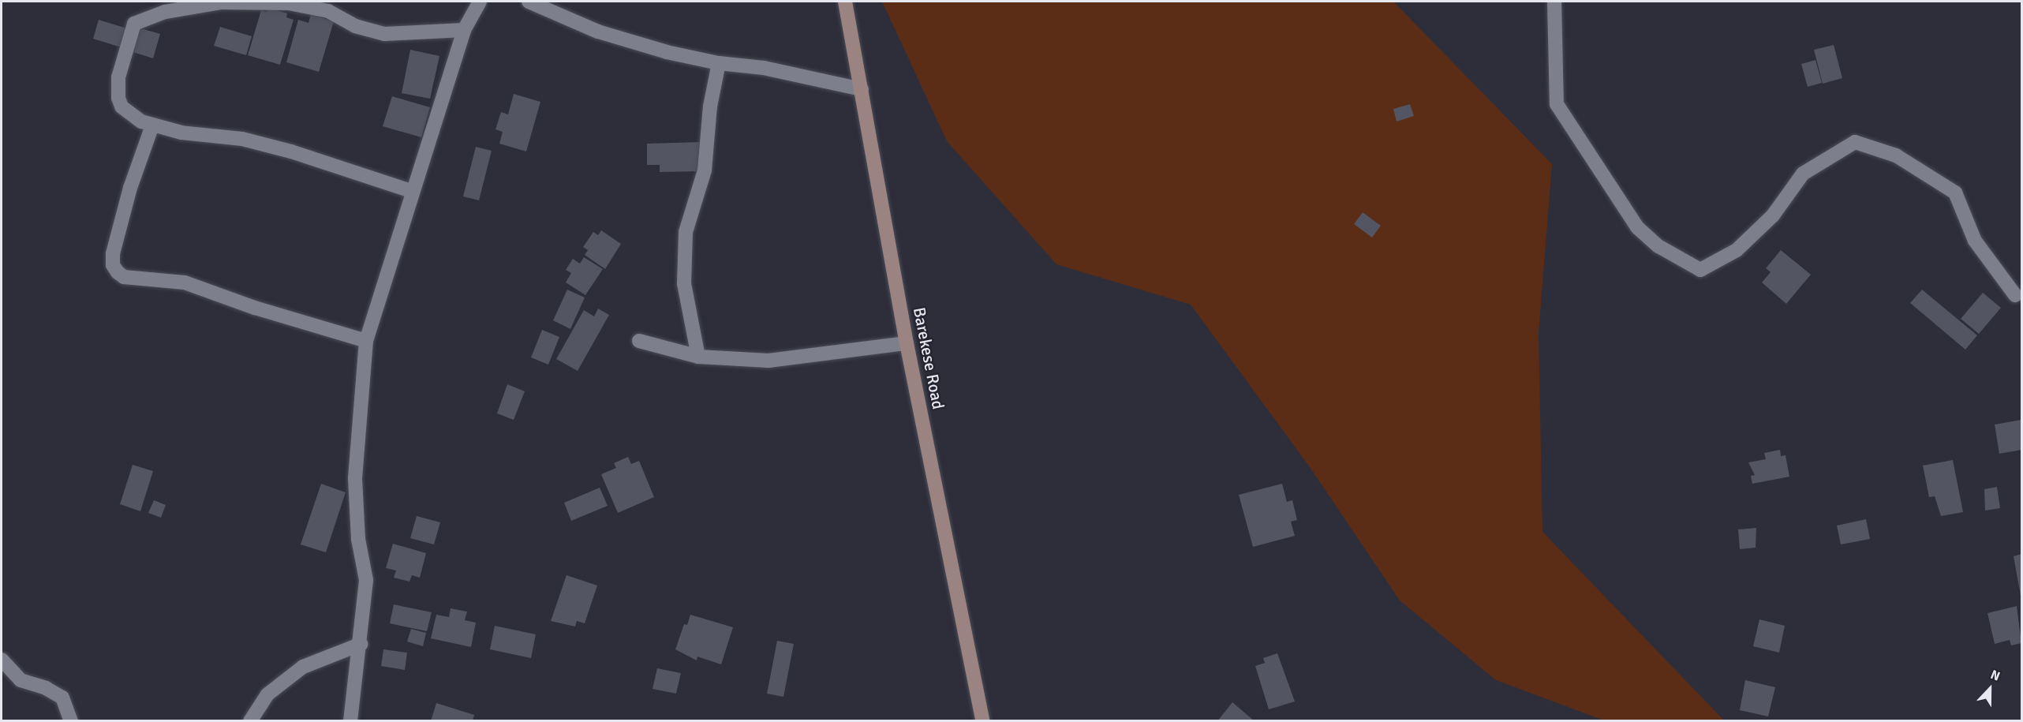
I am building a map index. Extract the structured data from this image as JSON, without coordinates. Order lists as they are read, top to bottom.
{
  "streets": {
    "main road": ["Barekese Road"]
  },
  "north": "top"
}
